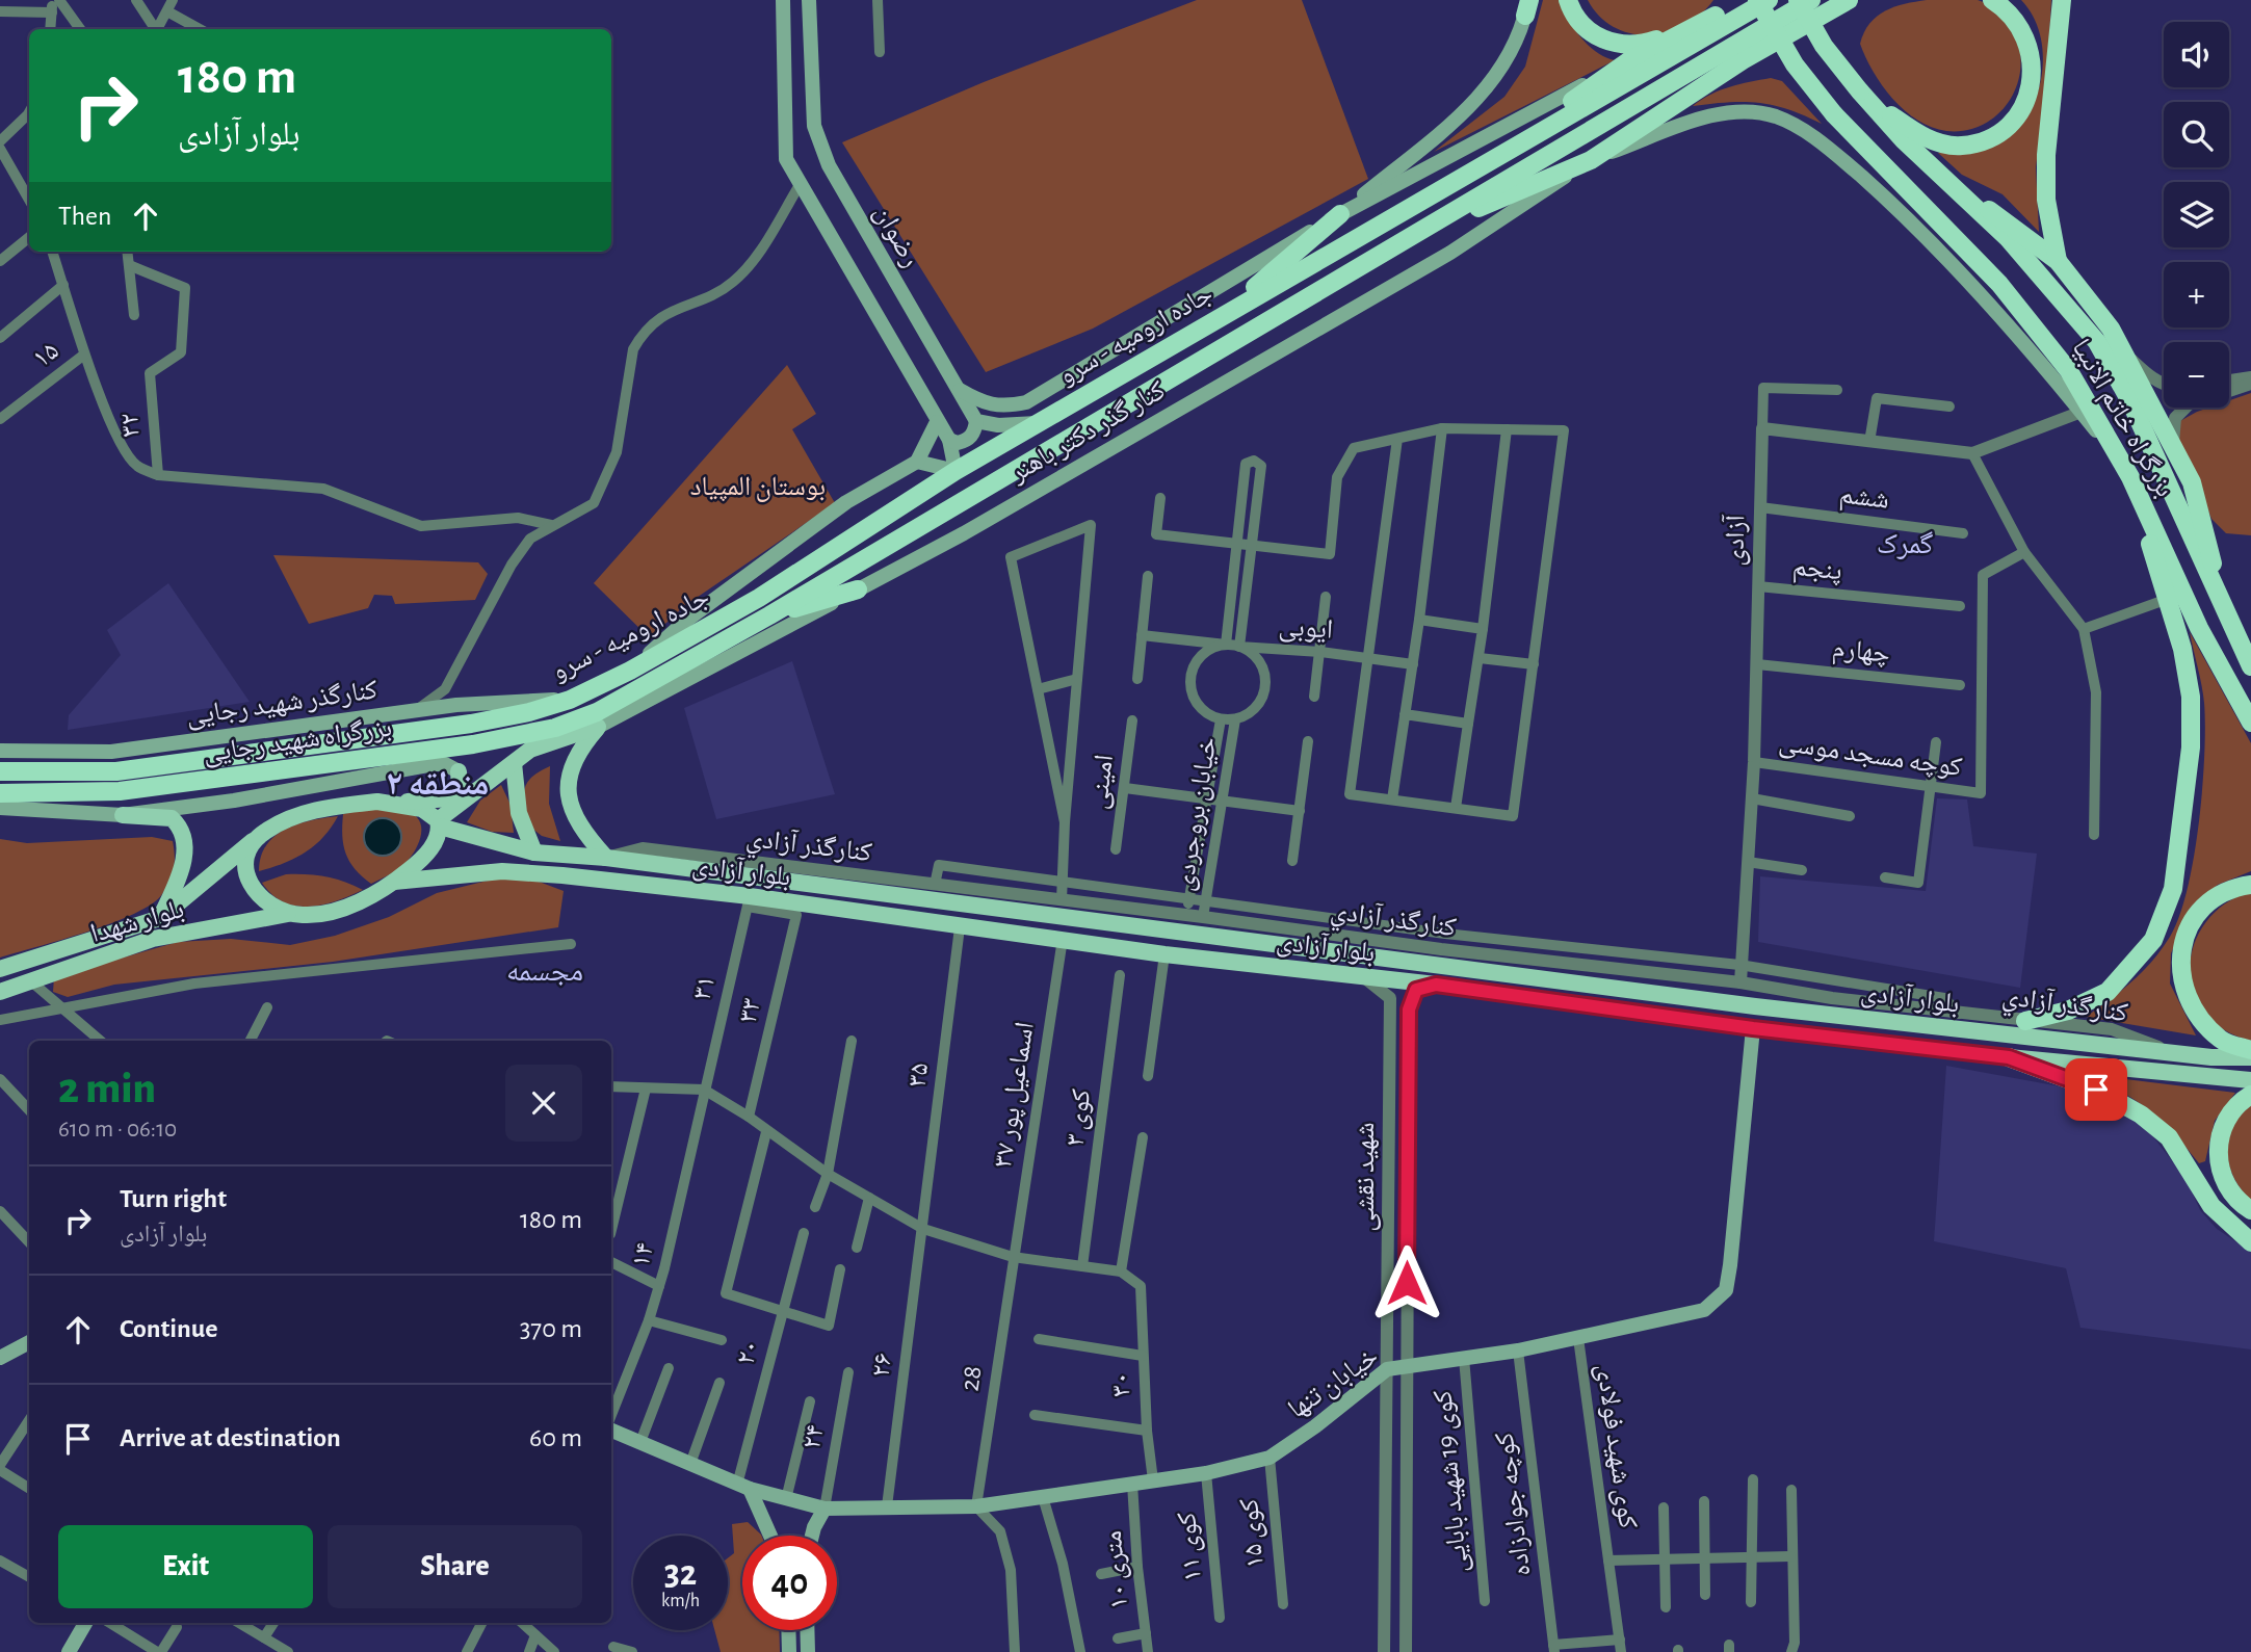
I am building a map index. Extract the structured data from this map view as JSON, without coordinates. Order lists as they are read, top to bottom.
{
  "streets": {
    "highway": ["جاده ارومیه - سرو", "بزرگراه خاتم الانبیا", "بزرگراه شهید رجایی"],
    "main road": [
      "رضوان",
      "کنار گذر دکتر باهنر",
      "کنارگذر شهید رجایی",
      "بلوار آزادی",
      "بلوار شهدا",
      "خیابان تنها"
    ],
    "street": [
      "۱۵",
      "۳۲",
      "ششم",
      "آزادی",
      "پنجم",
      "ایوبی",
      "چهارم",
      "کوچه مسجد موسی",
      "امینی",
      "خیابان بروجردی",
      "کنارگذر آزادي",
      "۳۱",
      "۳۳",
      "۳۵",
      "اسماعیل پور ۳۷",
      "کوی ۳",
      "شهید نقشی",
      "۱۴",
      "۲۰",
      "۲۶",
      "28",
      "۳۰",
      "۲۴",
      "کوی شهید فولادی",
      "کوی 19 شهید بابایی",
      "کوچه جوادزاده",
      "کوی ۱۵",
      "کوی ۱۱",
      "۱۰ متری"
    ]
  },
  "crossings": [
    ["جاده ارومیه - سرو", "کنار گذر دکتر باهنر"],
    ["جاده ارومیه - سرو", "کنارگذر شهید رجایی"],
    ["جاده ارومیه - سرو", "بزرگراه شهید رجایی"],
    ["بزرگراه خاتم الانبیا", "کنار گذر دکتر باهنر"],
    ["کنار گذر دکتر باهنر", "بزرگراه شهید رجایی"],
    ["ششم", "آزادی"],
    ["آزادی", "پنجم"],
    ["آزادی", "چهارم"],
    ["آزادی", "کوچه مسجد موسی"],
    ["آزادی", "کنارگذر آزادي"],
    ["ایوبی", "خیابان بروجردی"],
    ["خیابان بروجردی", "کنارگذر آزادي"],
    ["کنارگذر آزادي", "بلوار آزادی"],
    ["بلوار آزادی", "بلوار شهدا"],
    ["بلوار آزادی", "۳۱"],
    ["بلوار آزادی", "۳۳"],
    ["بلوار آزادی", "۳۵"],
    ["بلوار آزادی", "اسماعیل پور ۳۷"],
    ["بلوار آزادی", "خیابان تنها"],
    ["۳۱", "۳۳"],
    ["۳۱", "۱۴"],
    ["۳۵", "۲۶"],
    ["اسماعیل پور ۳۷", "28"],
    ["شهید نقشی", "خیابان تنها"],
    ["۲۰", "خیابان تنها"],
    ["۲۶", "خیابان تنها"],
    ["28", "خیابان تنها"],
    ["خیابان تنها", "۳۰"],
    ["خیابان تنها", "۲۴"],
    ["خیابان تنها", "کوی شهید فولادی"],
    ["خیابان تنها", "کوی 19 شهید بابایی"],
    ["خیابان تنها", "کوچه جوادزاده"],
    ["خیابان تنها", "کوی ۱۵"],
    ["خیابان تنها", "کوی ۱۱"],
    ["خیابان تنها", "۱۰ متری"]
  ],
  "districts": ["گمرک", "منطقه ۲", "مجسمه"],
  "parks": ["بوستان المپیاد"],
  "page": {
    "map_buttons": ["+", "−"],
    "turn": ["180 m", "بلوار آزادی"],
    "then": "Then",
    "heading": ["2 min", "610 m · 06:10"],
    "list": [
      {
        "name": "Turn right",
        "note": "بلوار آزادی",
        "value": "180 m"
      },
      {
        "name": "Continue",
        "value": "370 m"
      },
      {
        "name": "Arrive at destination",
        "value": "60 m"
      }
    ],
    "buttons": ["Exit", "Share"],
    "speed": "32 km/h",
    "limit": "40"
  }
}
